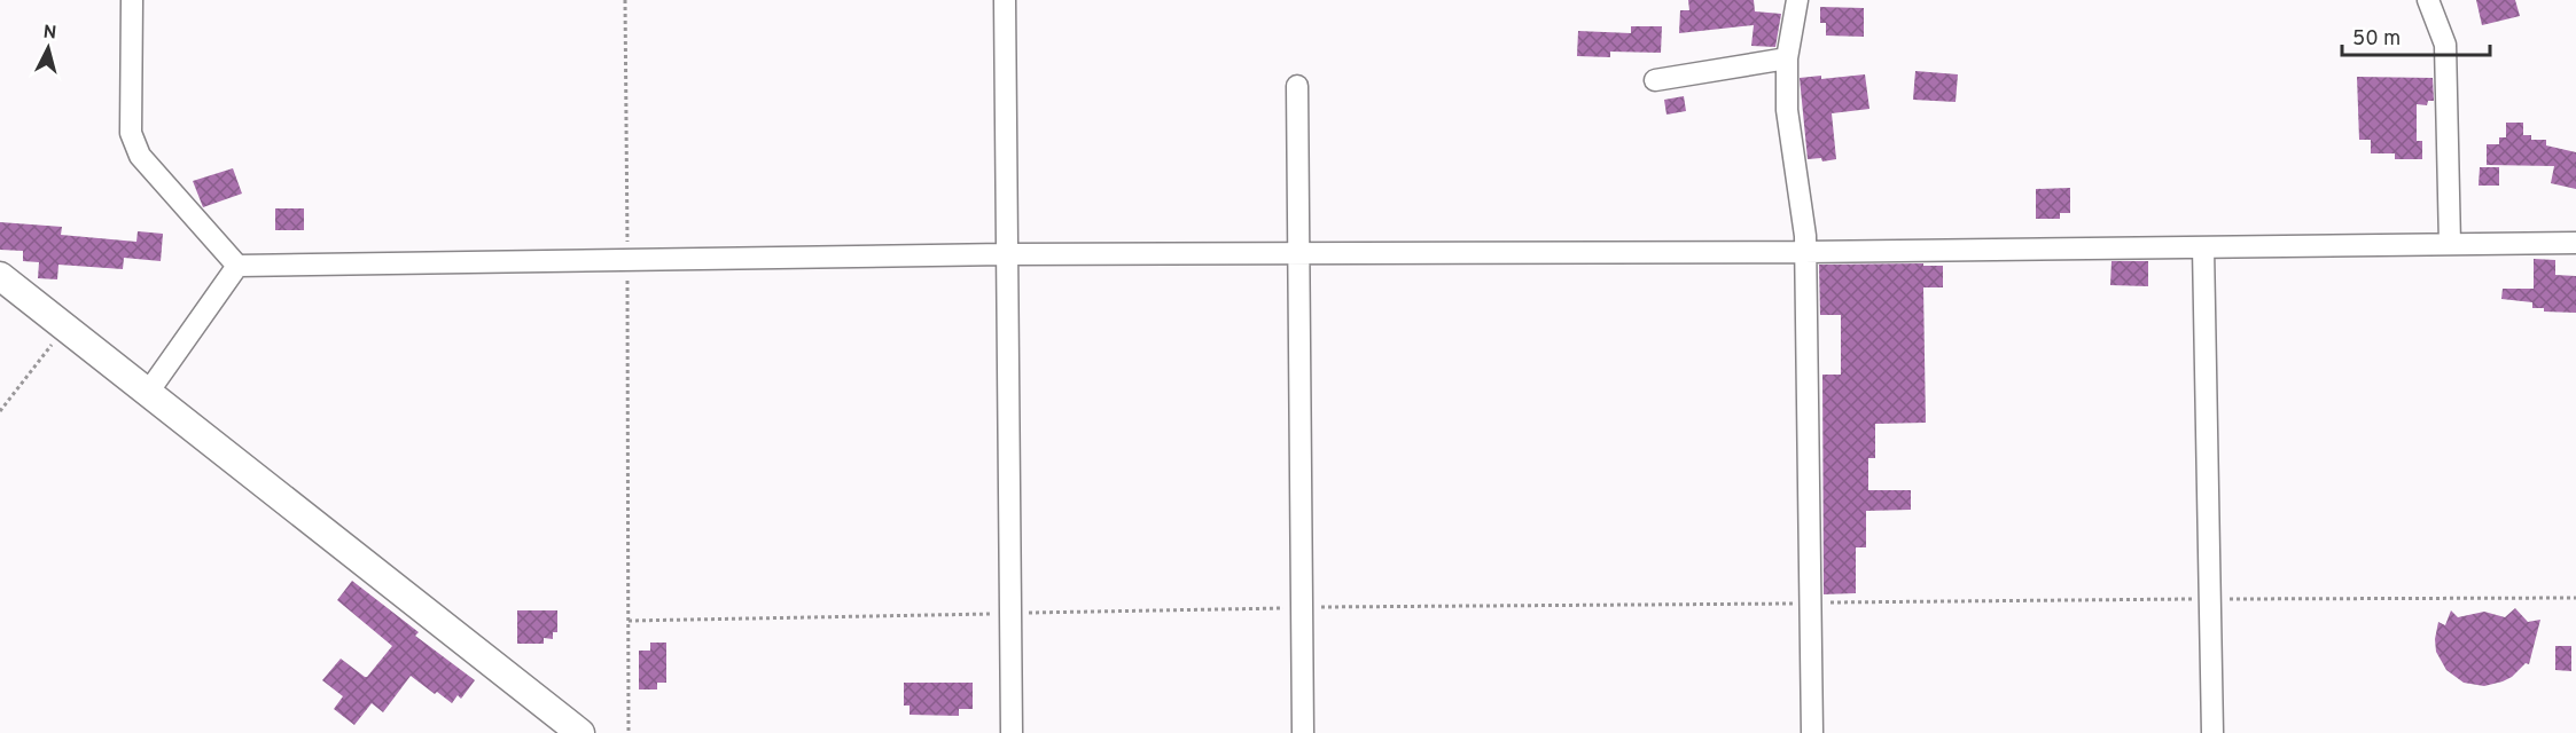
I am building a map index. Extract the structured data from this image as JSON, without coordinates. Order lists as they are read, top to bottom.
{
  "scale_bar": "50 m",
  "north": "top"
}
